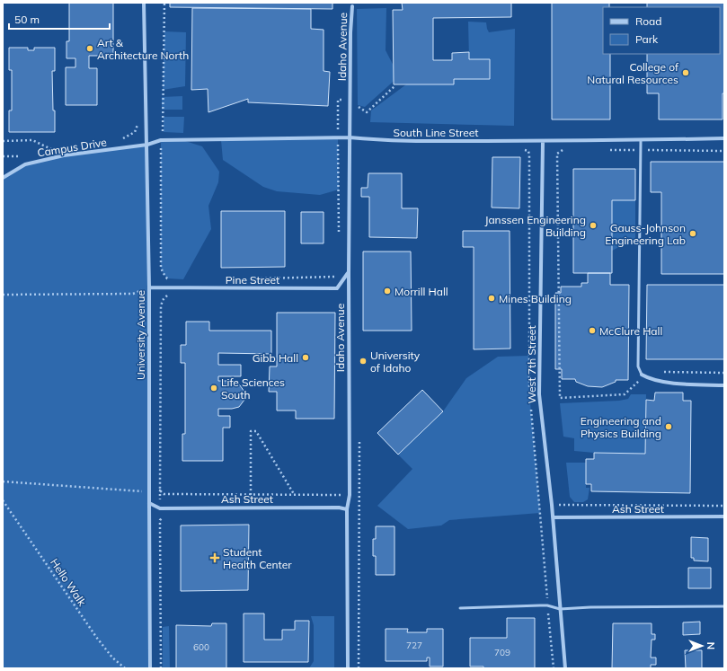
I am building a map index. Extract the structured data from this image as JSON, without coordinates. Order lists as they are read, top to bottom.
{
  "streets": {
    "street": [
      "Idaho Avenue",
      "South Line Street",
      "Campus Drive",
      "Pine Street",
      "University Avenue",
      "West 7th Street",
      "Ash Street"
    ],
    "path": ["Hello Walk"]
  },
  "crossings": [
    ["Idaho Avenue", "South Line Street"],
    ["Idaho Avenue", "Pine Street"],
    ["Idaho Avenue", "Ash Street"],
    ["South Line Street", "Campus Drive"],
    ["South Line Street", "University Avenue"],
    ["South Line Street", "West 7th Street"],
    ["Campus Drive", "University Avenue"],
    ["Pine Street", "University Avenue"],
    ["University Avenue", "Ash Street"],
    ["West 7th Street", "Ash Street"]
  ],
  "places": {
    "other": [
      "Art & Architecture North",
      "College of Natural Resources",
      "Janssen Engineering Building",
      "Gauss-Johnson Engineering Lab",
      "Morrill Hall",
      "Mines Building",
      "McClure Hall",
      "Gibb Hall",
      "University of Idaho",
      "Life Sciences South",
      "Engineering and Physics Building"
    ],
    "health": ["Student Health Center"]
  },
  "house_numbers": ["727", "600", "709"],
  "legend": ["Road", "Park"],
  "scale_bar": "50 m",
  "north": "right"
}
